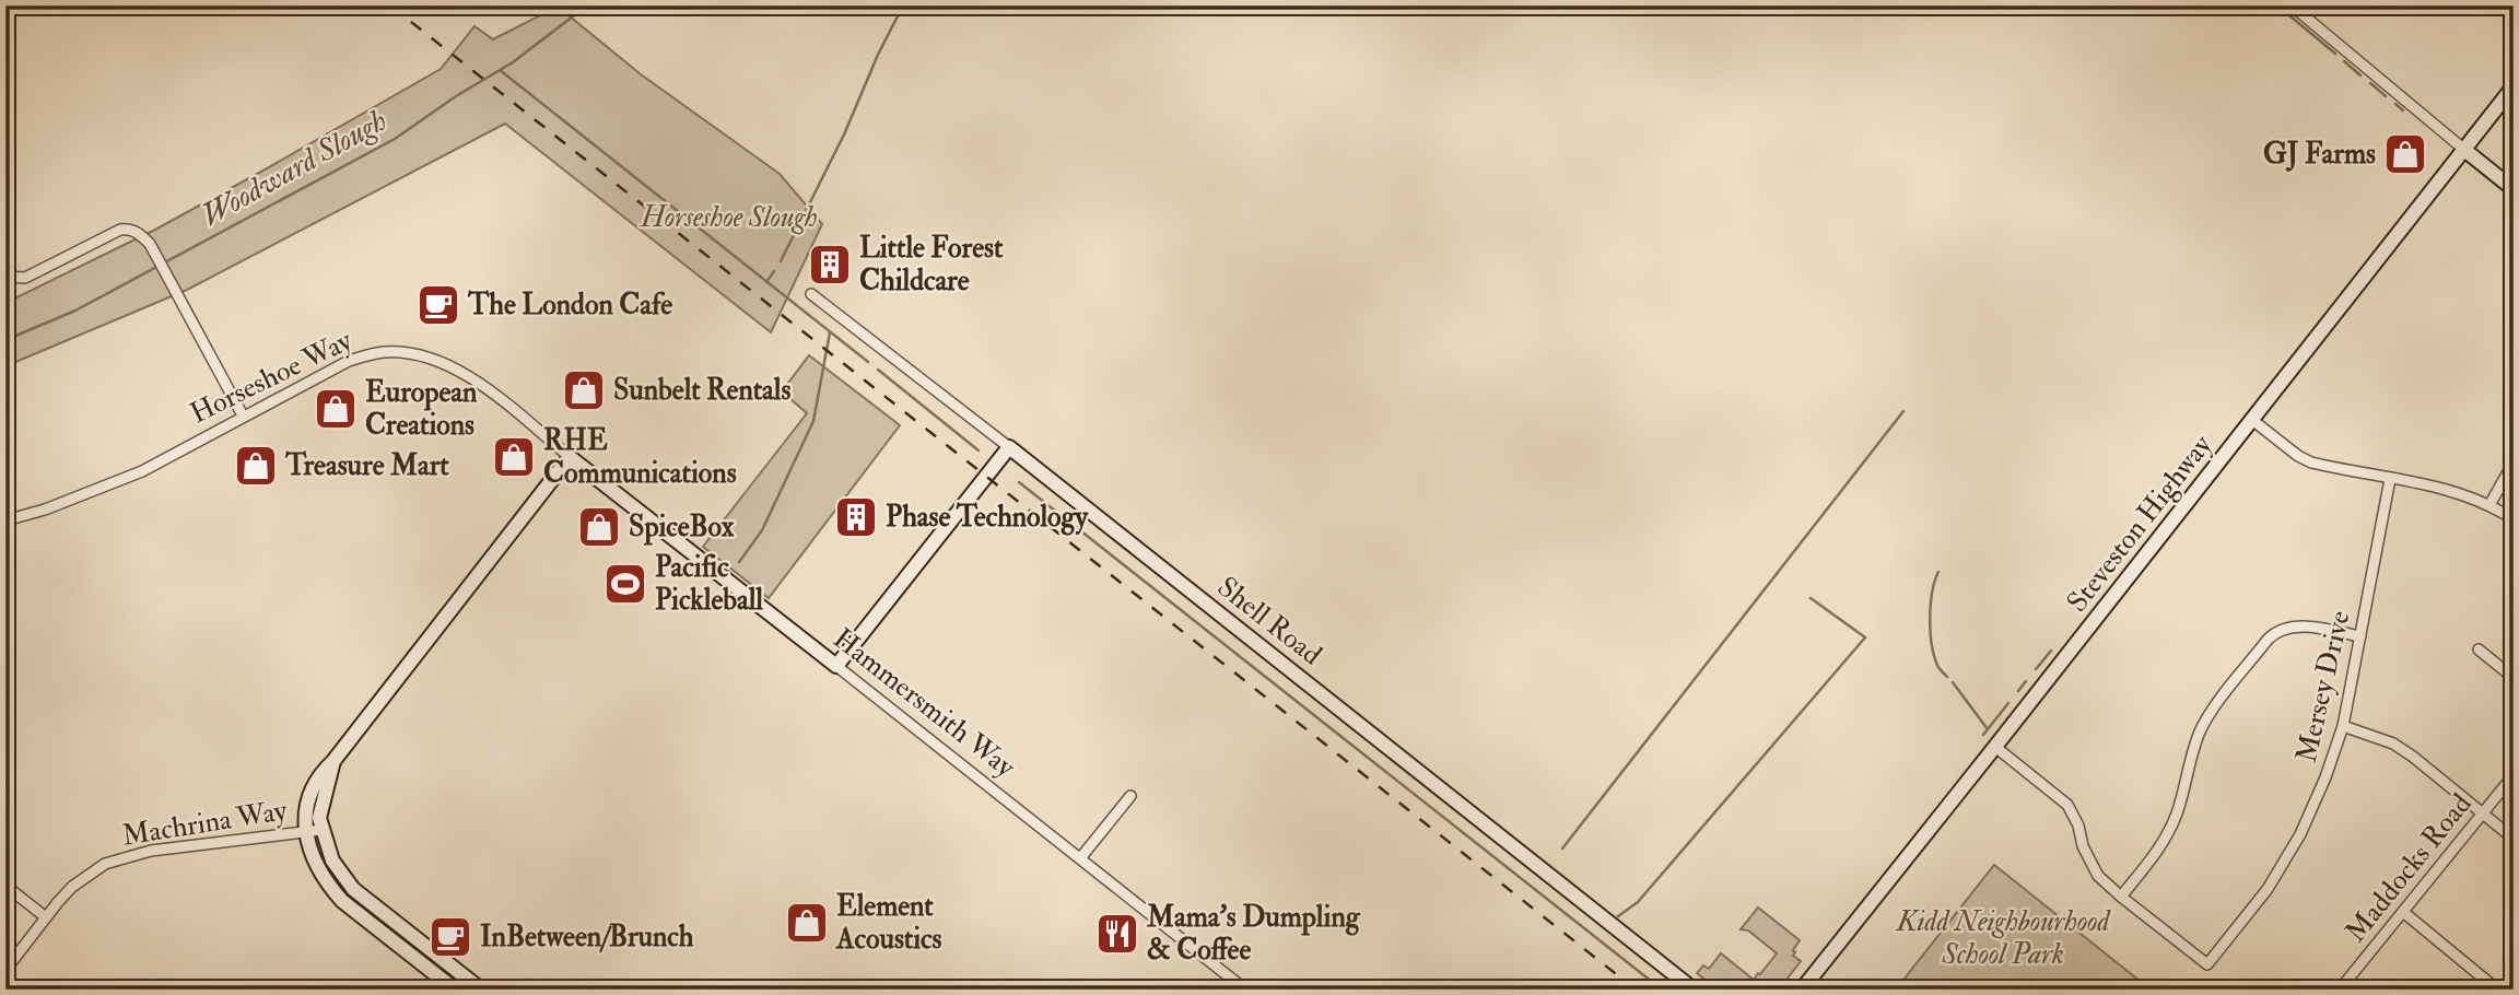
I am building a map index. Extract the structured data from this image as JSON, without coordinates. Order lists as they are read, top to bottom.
{
  "streets": {
    "street": [
      "Horseshoe Way",
      "Steveston Highway",
      "Shell Road",
      "Mersey Drive",
      "Hammersmith Way",
      "Machrina Way",
      "Maddocks Road"
    ]
  },
  "crossings": [
    ["Horseshoe Way", "Hammersmith Way"]
  ],
  "water": ["Woodward Slough"],
  "parks": ["Horseshoe Slough", "Kidd Neighbourhood School Park"],
  "places": {
    "shop": [
      "GJ Farms",
      "Sunbelt Rentals",
      "European Creations",
      "RHE Communications",
      "Treasure Mart",
      "SpiceBox",
      "Element Acoustics"
    ],
    "building": ["Little Forest Childcare", "Phase Technology"],
    "cafe": ["The London Cafe", "InBetween/Brunch"],
    "sports": ["Pacific Pickleball"],
    "restaurant": ["Mama's Dumpling & Coffee"]
  }
}
